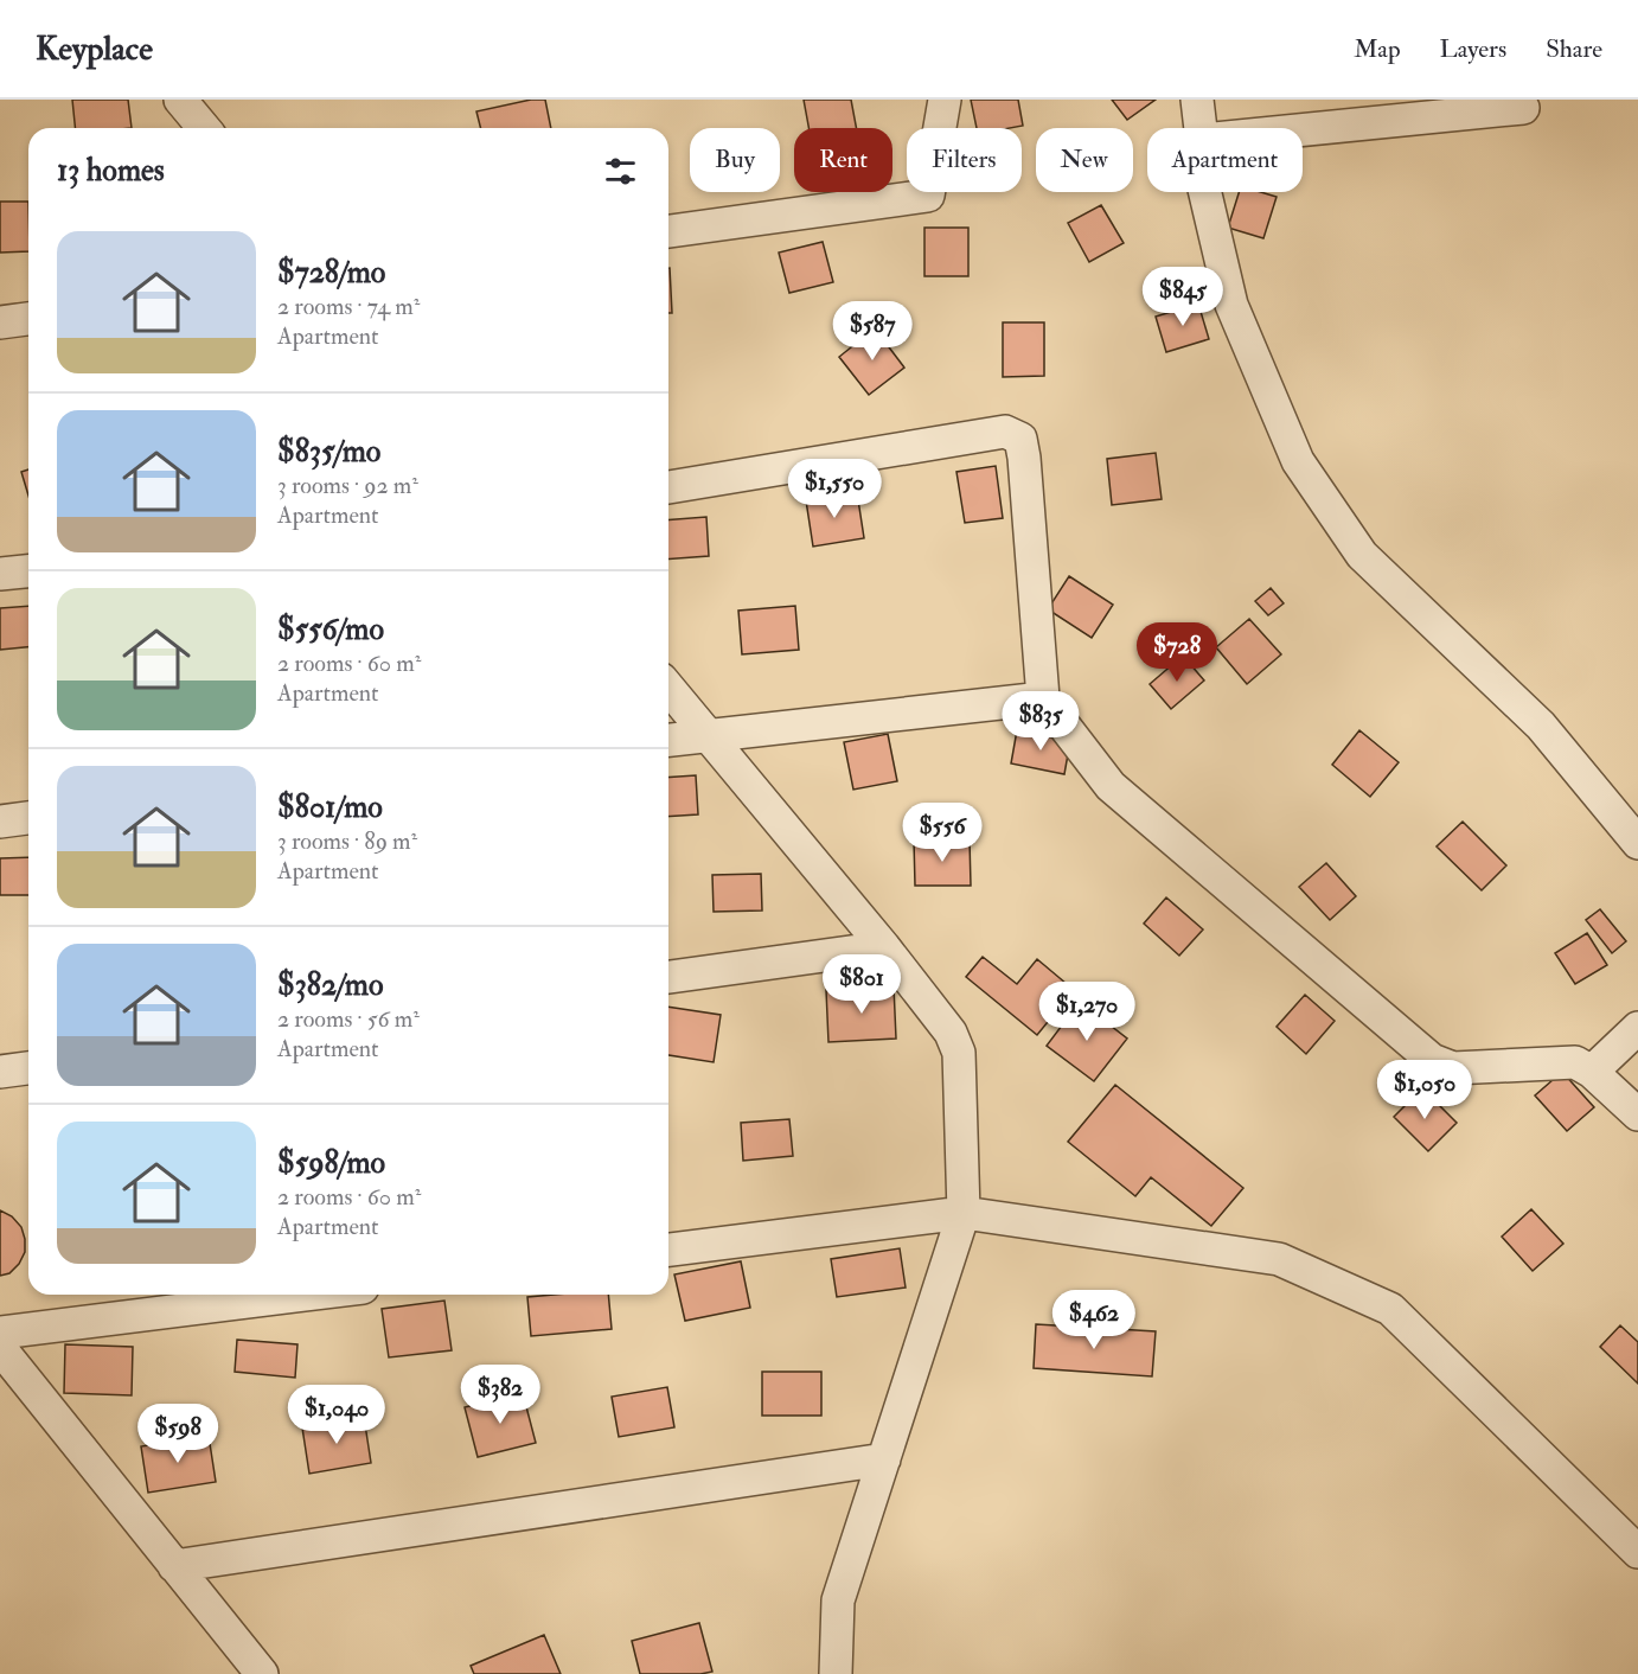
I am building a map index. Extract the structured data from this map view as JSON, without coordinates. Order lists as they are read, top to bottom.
{
  "page": {
    "header": "Keyplace",
    "nav": ["Map", "Layers", "Share"],
    "chip": [
      "Buy",
      "Rent",
      "Filters",
      "New",
      "Apartment"
    ],
    "heading": "13 homes",
    "list": [
      {
        "name": "$728/mo",
        "note": "2 rooms · 74 m² · Apartment"
      },
      {
        "name": "$835/mo",
        "note": "3 rooms · 92 m² · Apartment"
      },
      {
        "name": "$556/mo",
        "note": "2 rooms · 60 m² · Apartment"
      },
      {
        "name": "$801/mo",
        "note": "3 rooms · 89 m² · Apartment"
      },
      {
        "name": "$382/mo",
        "note": "2 rooms · 56 m² · Apartment"
      },
      {
        "name": "$598/mo",
        "note": "2 rooms · 60 m² · Apartment"
      }
    ],
    "price": [
      "$845",
      "$587",
      "$1,550",
      "$728",
      "$835",
      "$556",
      "$801",
      "$1,270",
      "$1,050",
      "$462",
      "$382",
      "$1,040",
      "$598"
    ]
  }
}
